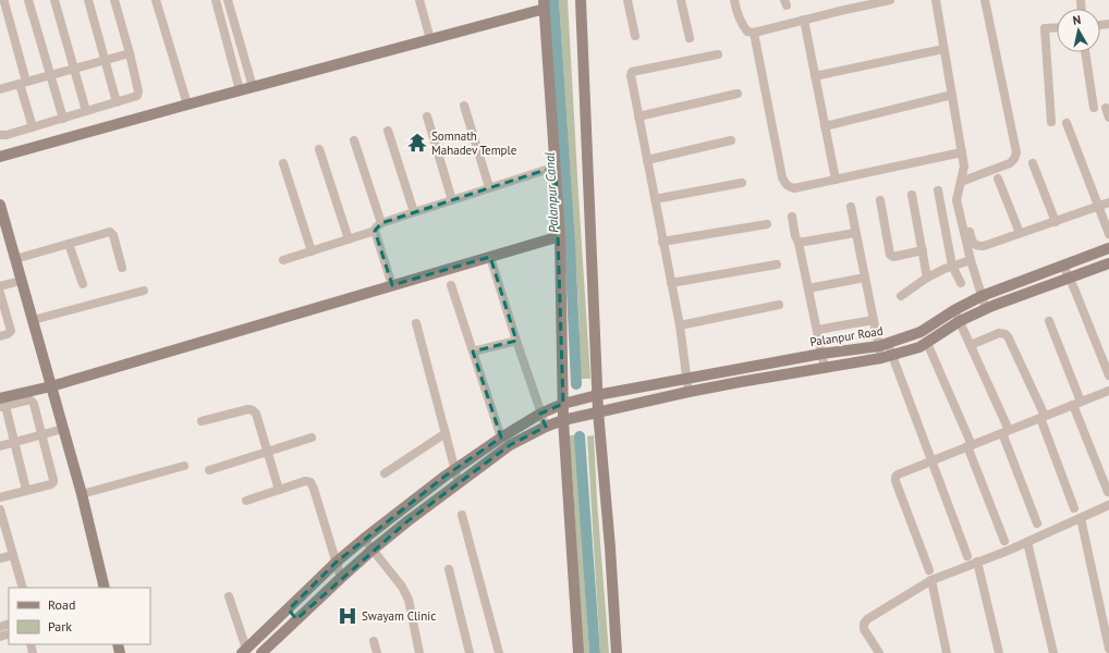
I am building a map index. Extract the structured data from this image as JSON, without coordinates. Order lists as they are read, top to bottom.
{
  "streets": {
    "street": ["Palanpur Road"]
  },
  "water": ["Palanpur Canal"],
  "places": {
    "temple": ["Somnath Mahadev Temple"],
    "hospital": ["Swayam Clinic"]
  },
  "legend": ["Road", "Park"],
  "north": "top"
}
